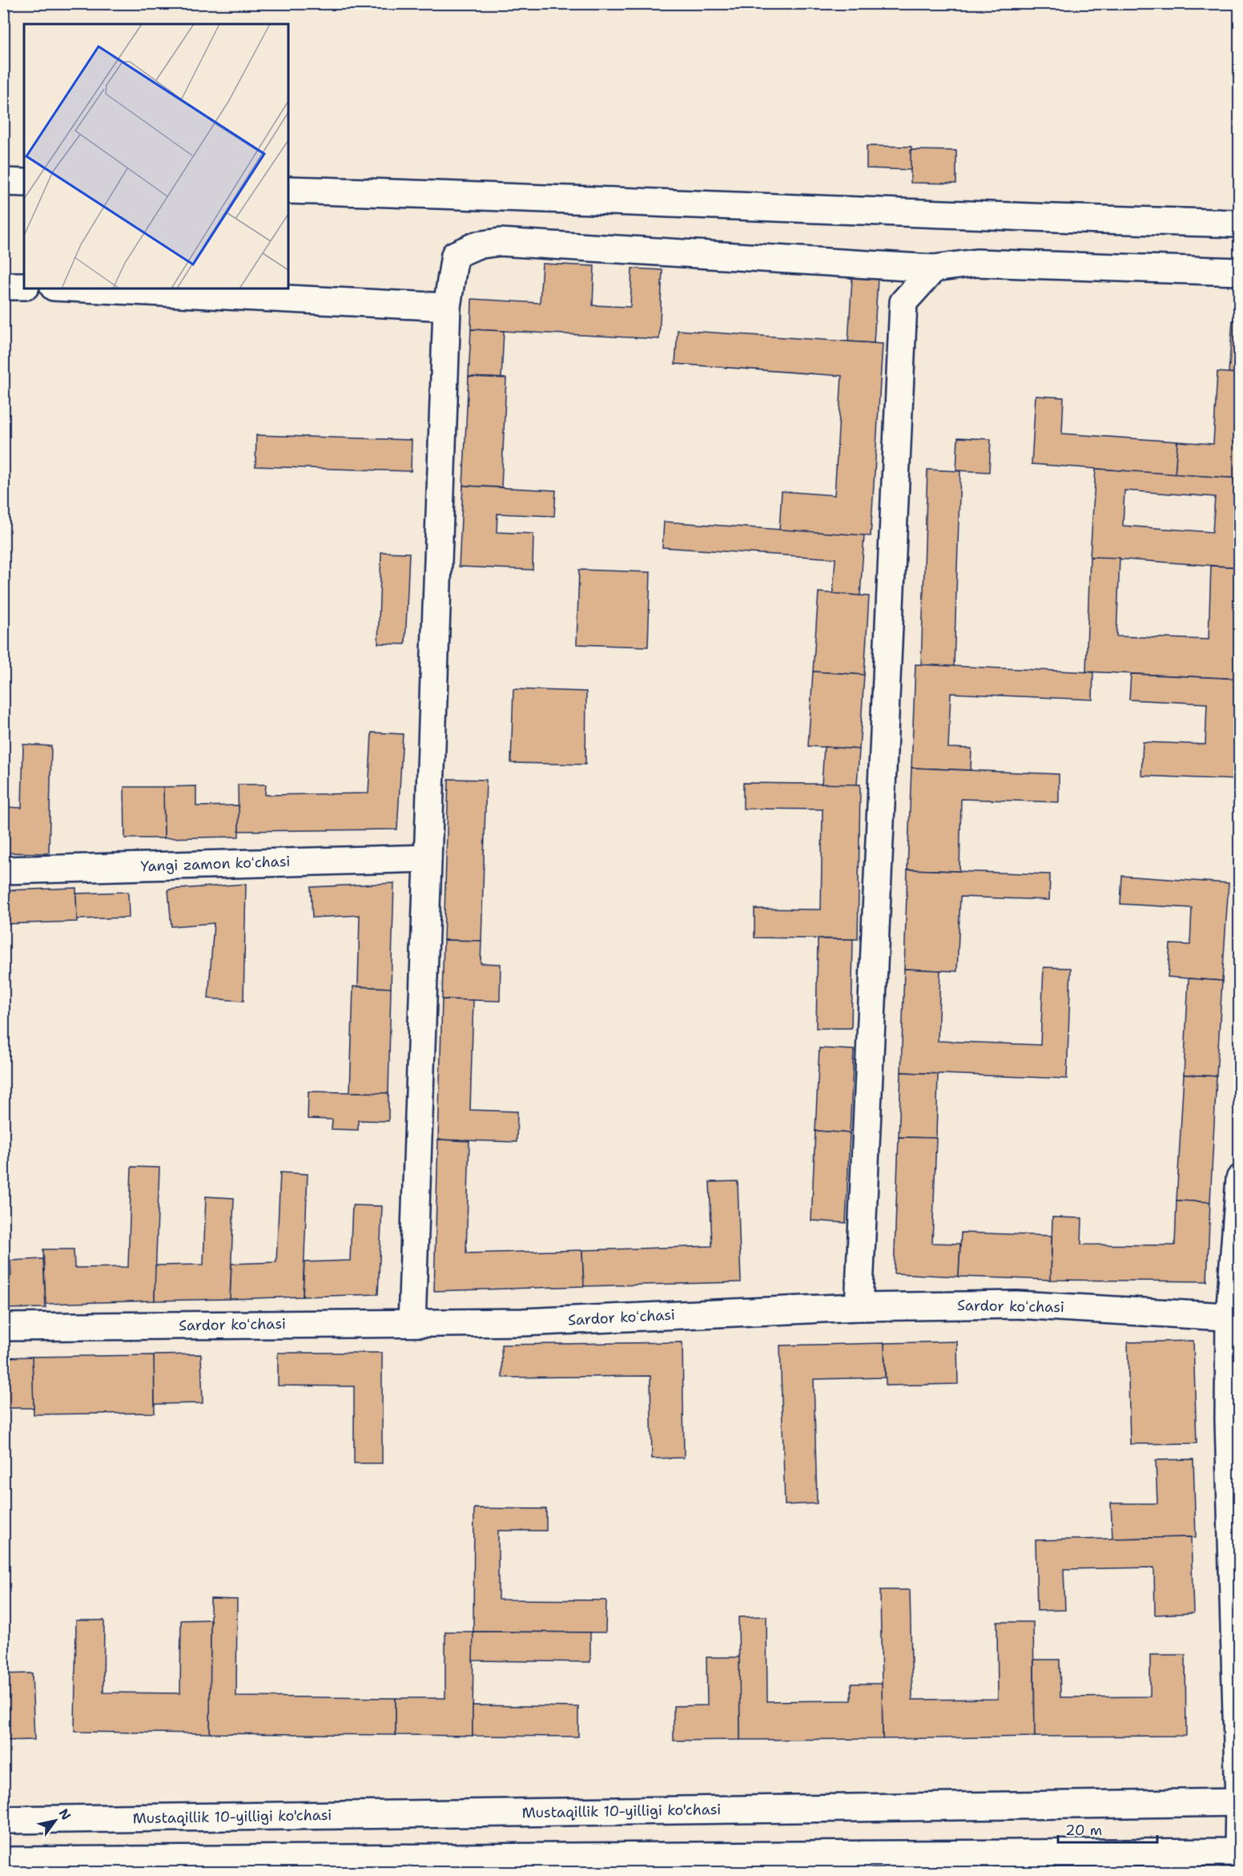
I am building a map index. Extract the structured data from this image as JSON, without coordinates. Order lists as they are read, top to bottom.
{
  "streets": {
    "street": ["Yangi zamon koʻchasi", "Sardor koʻchasi", "Mustaqillik 10-yilligi ko'chasi"]
  },
  "scale_bar": "20 m",
  "north": "top right"
}
